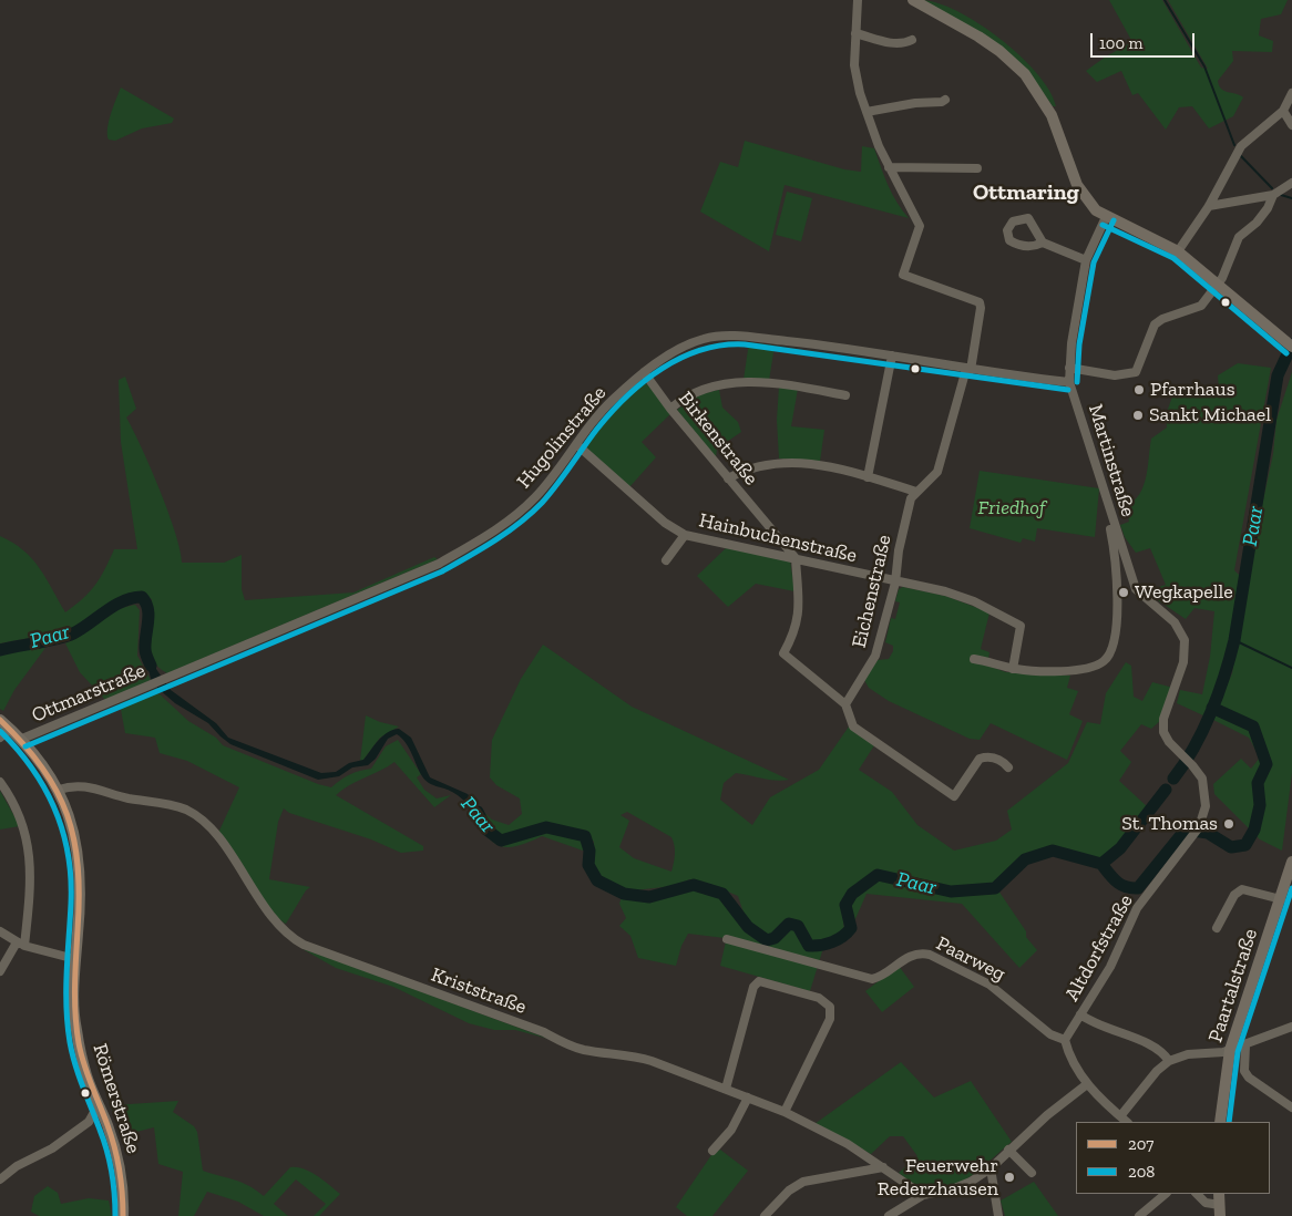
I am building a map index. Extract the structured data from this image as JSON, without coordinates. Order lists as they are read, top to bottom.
{
  "streets": {
    "main road": ["Paartalstraße", "Römerstraße"],
    "street": [
      "Hugolinstraße",
      "Birkenstraße",
      "Martinstraße",
      "Hainbuchenstraße",
      "Eichenstraße",
      "Ottmarstraße",
      "Altdorfstraße",
      "Paarweg",
      "Kriststraße"
    ]
  },
  "crossings": [
    ["Hugolinstraße", "Birkenstraße"],
    ["Hugolinstraße", "Martinstraße"],
    ["Hugolinstraße", "Hainbuchenstraße"],
    ["Hugolinstraße", "Eichenstraße"],
    ["Hugolinstraße", "Ottmarstraße"],
    ["Birkenstraße", "Hainbuchenstraße"],
    ["Martinstraße", "Altdorfstraße"],
    ["Hainbuchenstraße", "Eichenstraße"],
    ["Ottmarstraße", "Römerstraße"],
    ["Altdorfstraße", "Paarweg"],
    ["Kriststraße", "Römerstraße"]
  ],
  "districts": ["Ottmaring"],
  "water": ["Paar"],
  "parks": ["Friedhof"],
  "places": [
    "Pfarrhaus",
    "Sankt Michael",
    "Wegkapelle",
    "St. Thomas",
    "Feuerwehr Rederzhausen"
  ],
  "lines": ["transit line 208", "transit line 207"],
  "legend": ["207", "208"],
  "scale_bar": "100 m"
}
